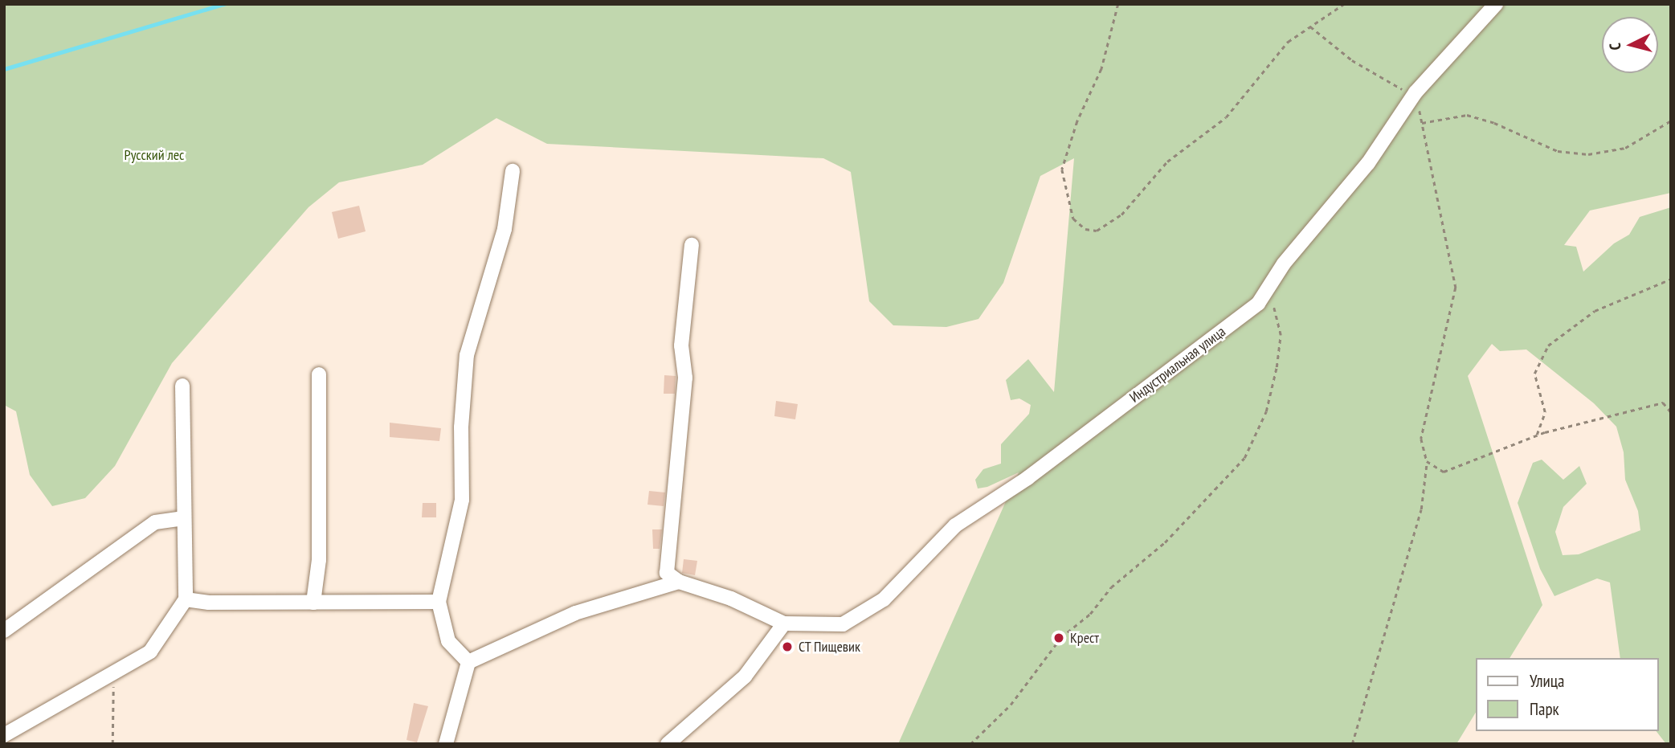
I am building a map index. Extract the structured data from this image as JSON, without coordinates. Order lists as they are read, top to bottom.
{
  "streets": {
    "street": ["Индустриальная улица"]
  },
  "parks": ["Русский лес"],
  "places": ["Крест", "СТ Пищевик"],
  "legend": ["Улица", "Парк"],
  "north": "left"
}
